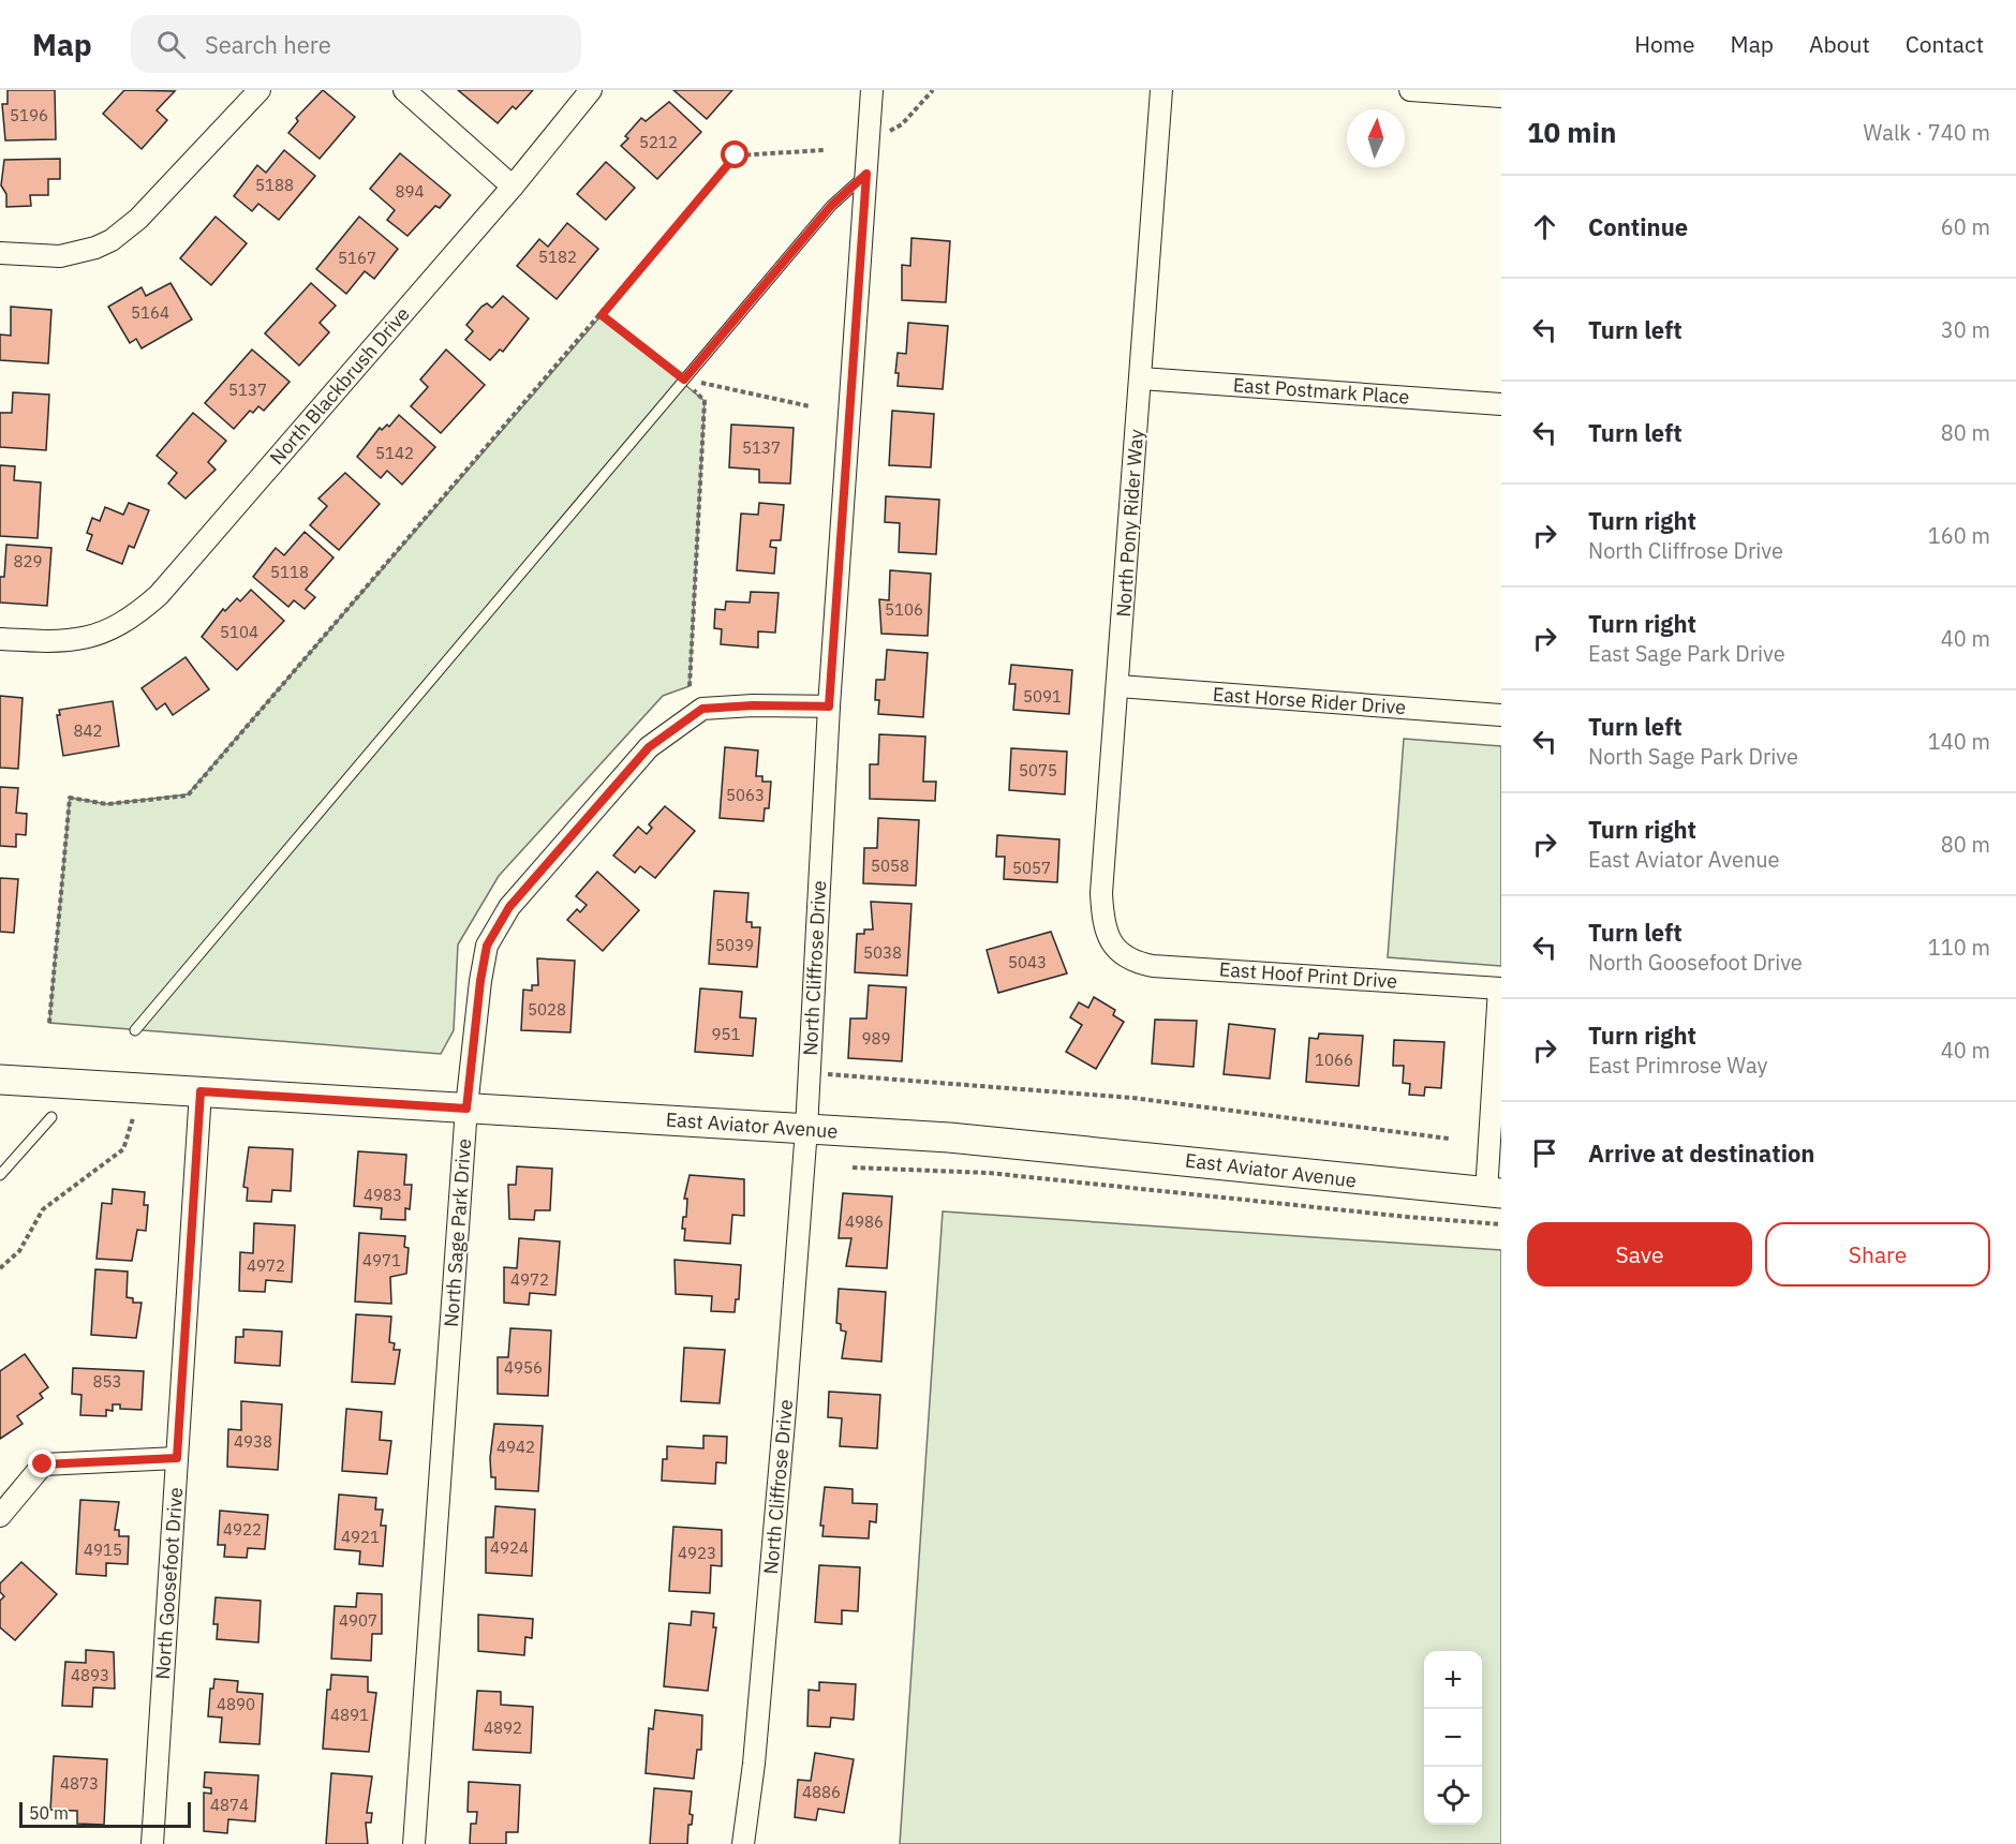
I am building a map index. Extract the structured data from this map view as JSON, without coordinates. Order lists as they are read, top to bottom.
{
  "streets": {
    "street": [
      "North Blackbrush Drive",
      "East Postmark Place",
      "North Pony Rider Way",
      "East Horse Rider Drive",
      "North Cliffrose Drive",
      "East Hoof Print Drive",
      "East Aviator Avenue",
      "North Sage Park Drive",
      "North Goosefoot Drive"
    ]
  },
  "crossings": [
    ["East Postmark Place", "North Pony Rider Way"],
    ["North Pony Rider Way", "East Horse Rider Drive"],
    ["North Pony Rider Way", "East Hoof Print Drive"],
    ["North Cliffrose Drive", "East Aviator Avenue"],
    ["North Cliffrose Drive", "North Sage Park Drive"],
    ["East Aviator Avenue", "North Sage Park Drive"],
    ["East Aviator Avenue", "North Goosefoot Drive"]
  ],
  "house_numbers": [
    "5196",
    "5212",
    "5188",
    "894",
    "5182",
    "5167",
    "5164",
    "5137",
    "5137",
    "5142",
    "829",
    "5118",
    "5106",
    "5104",
    "5091",
    "842",
    "5075",
    "5063",
    "5058",
    "5057",
    "5039",
    "5038",
    "5043",
    "5028",
    "951",
    "989",
    "1066",
    "4983",
    "4986",
    "4971",
    "4972",
    "4972",
    "4956",
    "853",
    "4938",
    "4942",
    "4922",
    "4921",
    "4924",
    "4915",
    "4923",
    "4907",
    "4893",
    "4890",
    "4891",
    "4892",
    "4873",
    "4886",
    "4874"
  ],
  "scale_bar": "50 m",
  "north": "top",
  "page": {
    "header": "Map",
    "search": "Search here",
    "nav": [
      "Home",
      "Map",
      "About",
      "Contact"
    ],
    "heading": ["10 min", "Walk · 740 m"],
    "list": [
      ["Continue", "60 m"],
      ["Turn left", "30 m"],
      ["Turn left", "80 m"],
      ["Turn right", "North Cliffrose Drive", "160 m"],
      ["Turn right", "East Sage Park Drive", "40 m"],
      ["Turn left", "North Sage Park Drive", "140 m"],
      ["Turn right", "East Aviator Avenue", "80 m"],
      ["Turn left", "North Goosefoot Drive", "110 m"],
      ["Turn right", "East Primrose Way", "40 m"],
      "Arrive at destination"
    ],
    "buttons": ["Save", "Share"],
    "map_buttons": ["+", "−"],
    "scale": "50 m"
  }
}
